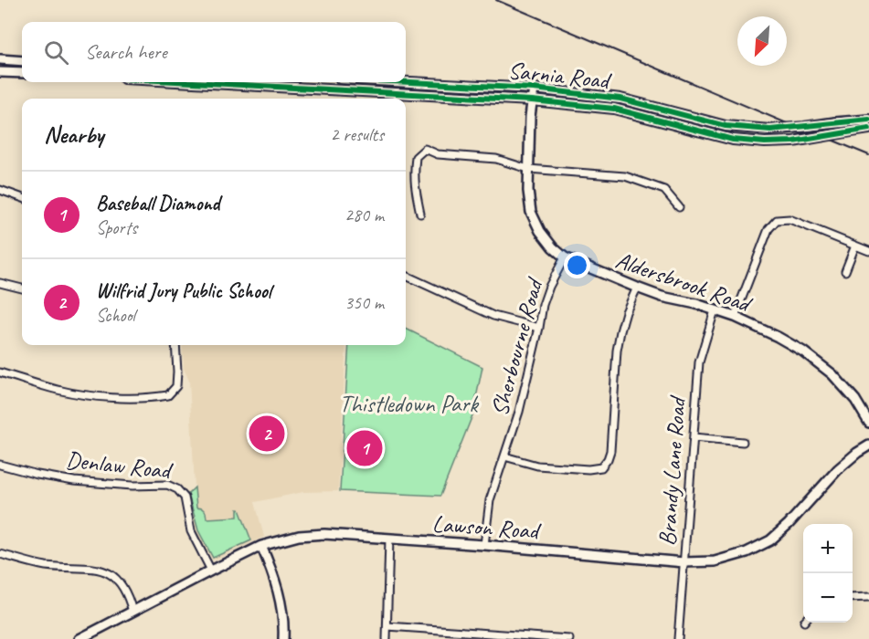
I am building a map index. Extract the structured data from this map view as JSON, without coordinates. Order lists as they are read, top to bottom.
{
  "streets": {
    "street": [
      "Sarnia Road",
      "Aldersbrook Road",
      "Sherbourne Road",
      "Denlaw Road",
      "Brandy Lane Road",
      "Lawson Road"
    ]
  },
  "crossings": [
    ["Sarnia Road", "Aldersbrook Road"],
    ["Aldersbrook Road", "Sherbourne Road"],
    ["Aldersbrook Road", "Brandy Lane Road"],
    ["Sherbourne Road", "Lawson Road"],
    ["Denlaw Road", "Lawson Road"],
    ["Brandy Lane Road", "Lawson Road"]
  ],
  "parks": ["Thistledown Park"],
  "north": "bottom left",
  "page": {
    "search": "Search here",
    "heading": ["Nearby", "2 results"],
    "list": [
      {
        "mark": "1",
        "name": "Baseball Diamond",
        "note": "Sports",
        "value": "280 m"
      },
      {
        "mark": "2",
        "name": "Wilfrid Jury Public School",
        "note": "School",
        "value": "350 m"
      }
    ],
    "pins": ["2", "1"],
    "map_buttons": ["+", "−"]
  }
}
